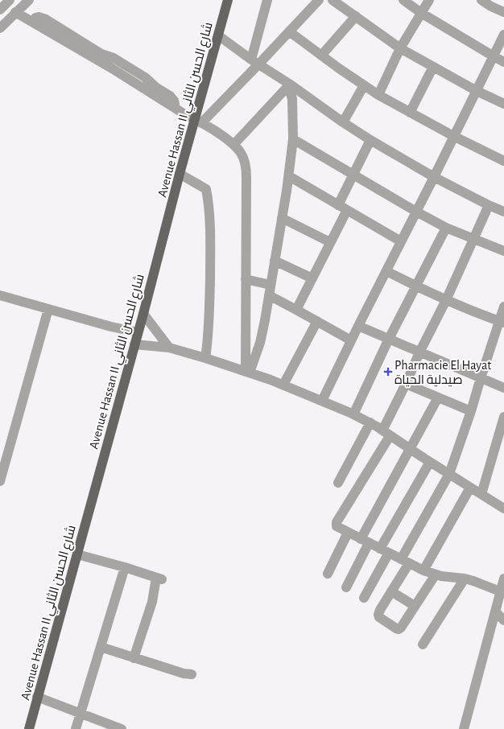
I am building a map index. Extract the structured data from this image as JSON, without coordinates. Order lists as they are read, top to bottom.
{
  "streets": {
    "main road": ["Avenue Hassan II شارع الحسن الثاني"]
  },
  "places": {
    "health": ["Pharmacie El Hayat صيدلية الحياة"]
  }
}
